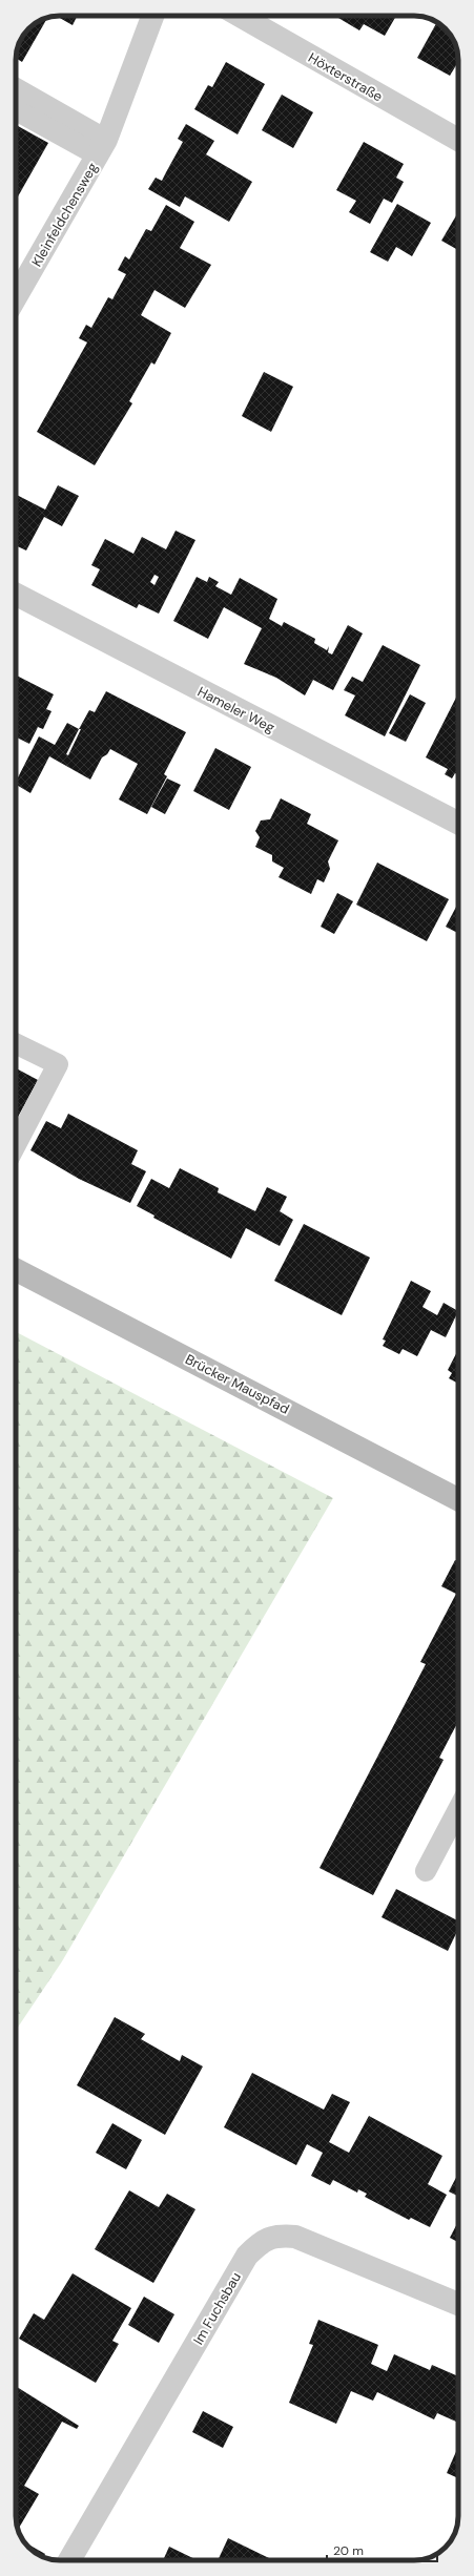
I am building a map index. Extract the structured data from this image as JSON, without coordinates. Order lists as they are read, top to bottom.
{
  "streets": {
    "main road": ["Brücker Mauspfad"],
    "street": [
      "Höxterstraße",
      "Kleinfeldchensweg",
      "Hameler Weg",
      "Im Fuchsbau"
    ]
  },
  "scale_bar": "20 m"
}
